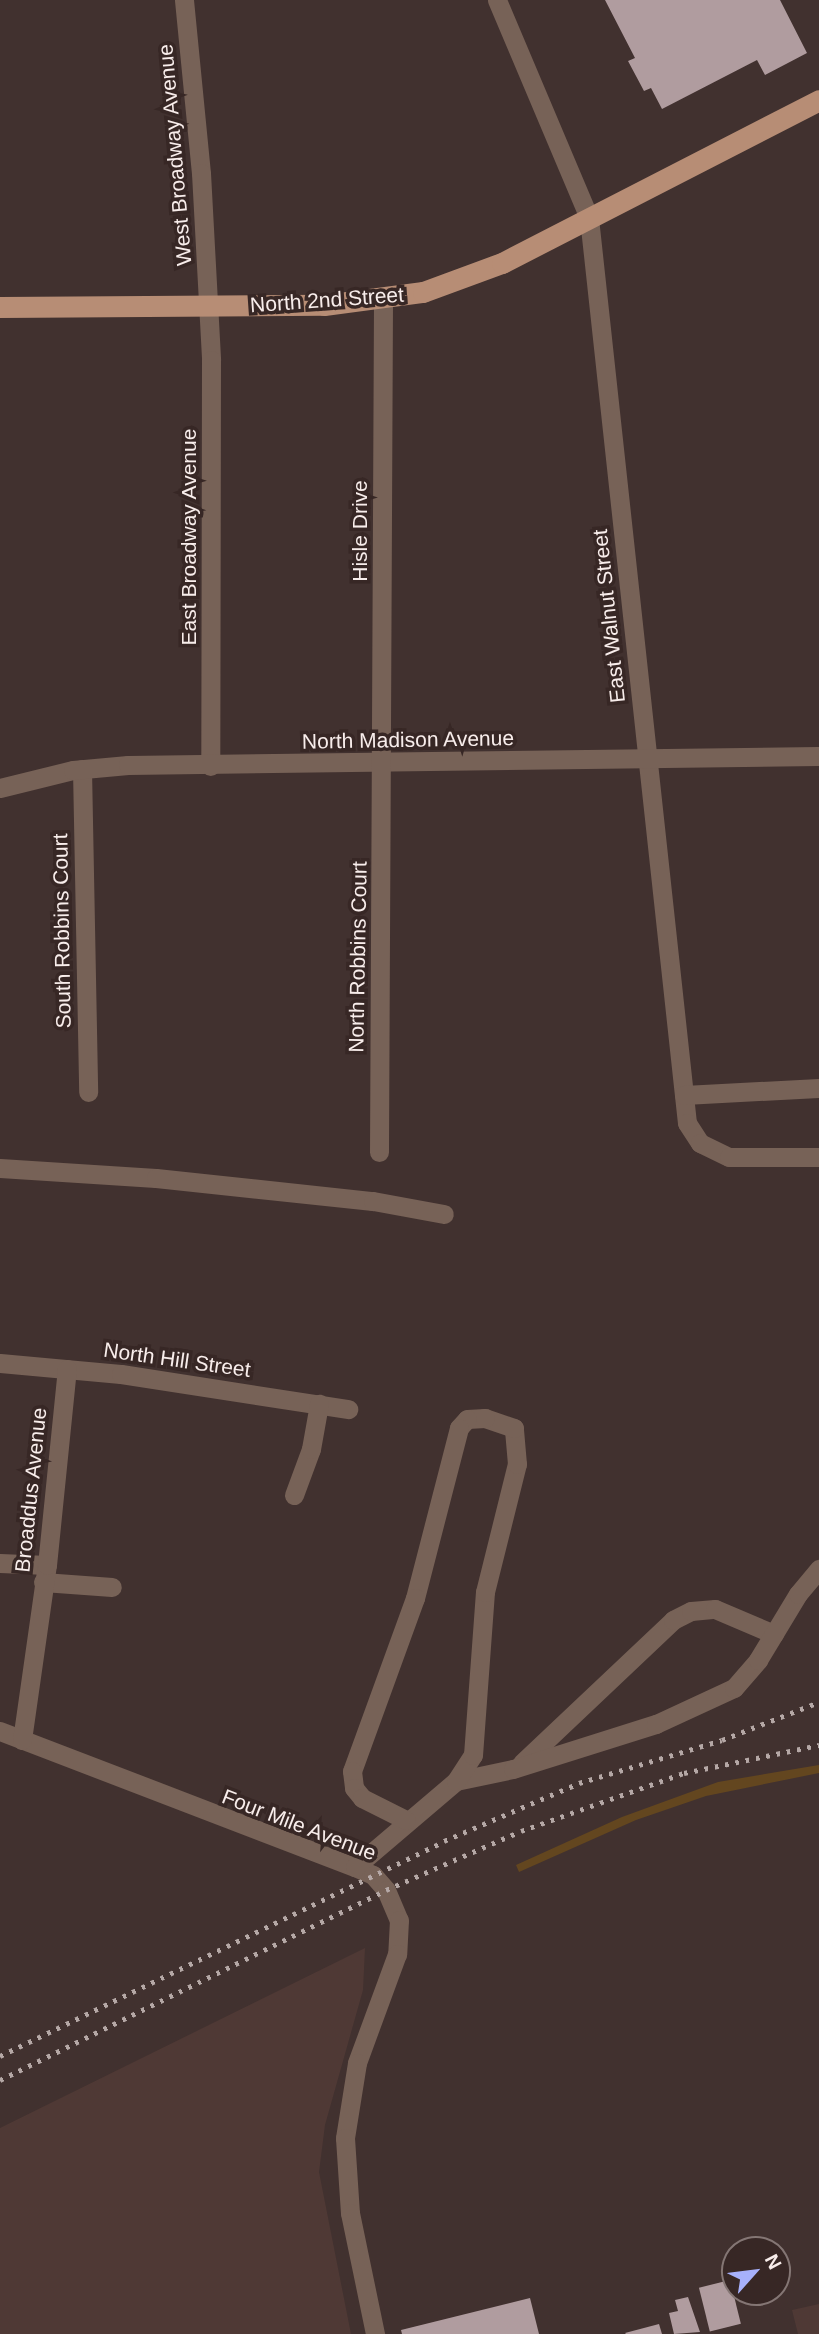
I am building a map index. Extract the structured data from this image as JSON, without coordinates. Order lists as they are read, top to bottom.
{
  "streets": {
    "main road": ["North 2nd Street"],
    "street": [
      "West Broadway Avenue",
      "Hisle Drive",
      "East Broadway Avenue",
      "East Walnut Street",
      "North Madison Avenue",
      "South Robbins Court",
      "North Robbins Court",
      "North Hill Street",
      "Broaddus Avenue",
      "Four Mile Avenue"
    ]
  },
  "crossings": [
    ["West Broadway Avenue", "North 2nd Street"],
    ["West Broadway Avenue", "East Broadway Avenue"],
    ["North 2nd Street", "Hisle Drive"],
    ["North 2nd Street", "East Broadway Avenue"],
    ["North 2nd Street", "East Walnut Street"],
    ["Hisle Drive", "North Madison Avenue"],
    ["Hisle Drive", "North Robbins Court"],
    ["East Broadway Avenue", "North Madison Avenue"],
    ["East Walnut Street", "North Madison Avenue"],
    ["North Madison Avenue", "South Robbins Court"],
    ["North Madison Avenue", "North Robbins Court"],
    ["North Hill Street", "Broaddus Avenue"],
    ["Broaddus Avenue", "Four Mile Avenue"]
  ],
  "north": "top right"
}
